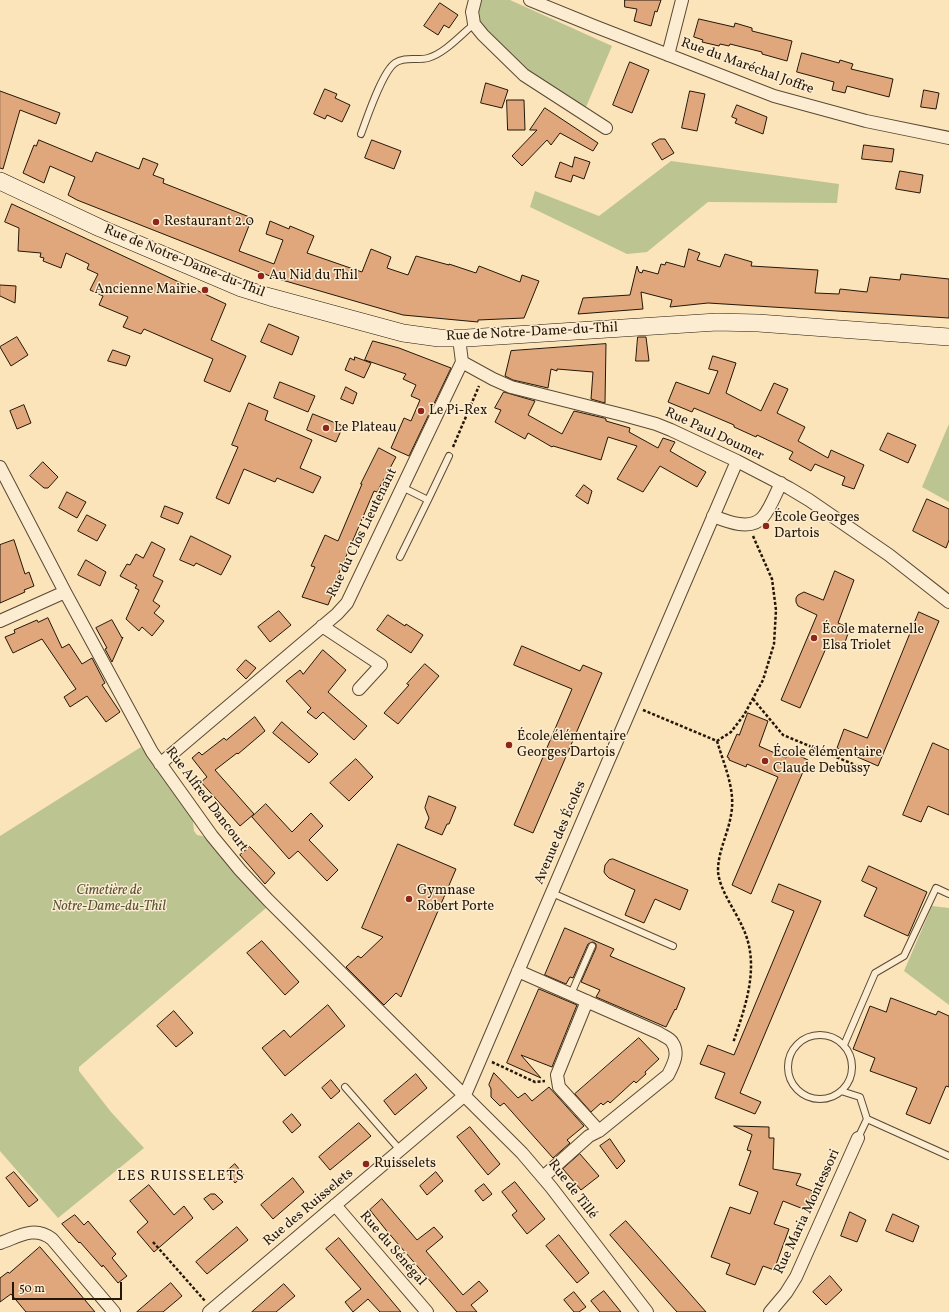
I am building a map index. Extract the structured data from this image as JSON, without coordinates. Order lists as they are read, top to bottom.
{
  "streets": {
    "main road": ["Rue de Notre-Dame-du-Thil"],
    "street": [
      "Rue du Maréchal Joffre",
      "Rue Paul Doumer",
      "Rue du Clos Lieutenant",
      "Rue Alfred Dancourt",
      "Avenue des Écoles",
      "Rue de Tillé",
      "Rue des Ruisselets",
      "Rue Maria Montessori",
      "Rue du Sénégal"
    ]
  },
  "crossings": [
    ["Rue Paul Doumer", "Rue du Clos Lieutenant"],
    ["Rue Paul Doumer", "Avenue des Écoles"],
    ["Rue du Clos Lieutenant", "Rue Alfred Dancourt"],
    ["Rue Alfred Dancourt", "Avenue des Écoles"],
    ["Rue Alfred Dancourt", "Rue de Tillé"],
    ["Rue Alfred Dancourt", "Rue des Ruisselets"],
    ["Avenue des Écoles", "Rue de Tillé"],
    ["Avenue des Écoles", "Rue des Ruisselets"],
    ["Rue de Tillé", "Rue des Ruisselets"],
    ["Rue des Ruisselets", "Rue du Sénégal"]
  ],
  "districts": ["LES RUISSELETS"],
  "parks": ["Cimetière de Notre-Dame-du-Thil"],
  "places": [
    "Restaurant 2.0",
    "Au Nid du Thil",
    "Ancienne Mairie",
    "Le Pi-Rex",
    "Le Plateau",
    "École Georges Dartois",
    "École maternelle Elsa Triolet",
    "École élémentaire Georges Dartois",
    "École élémentaire Claude Debussy",
    "Gymnase Robert Porte",
    "Ruisselets"
  ],
  "scale_bar": "50 m"
}
